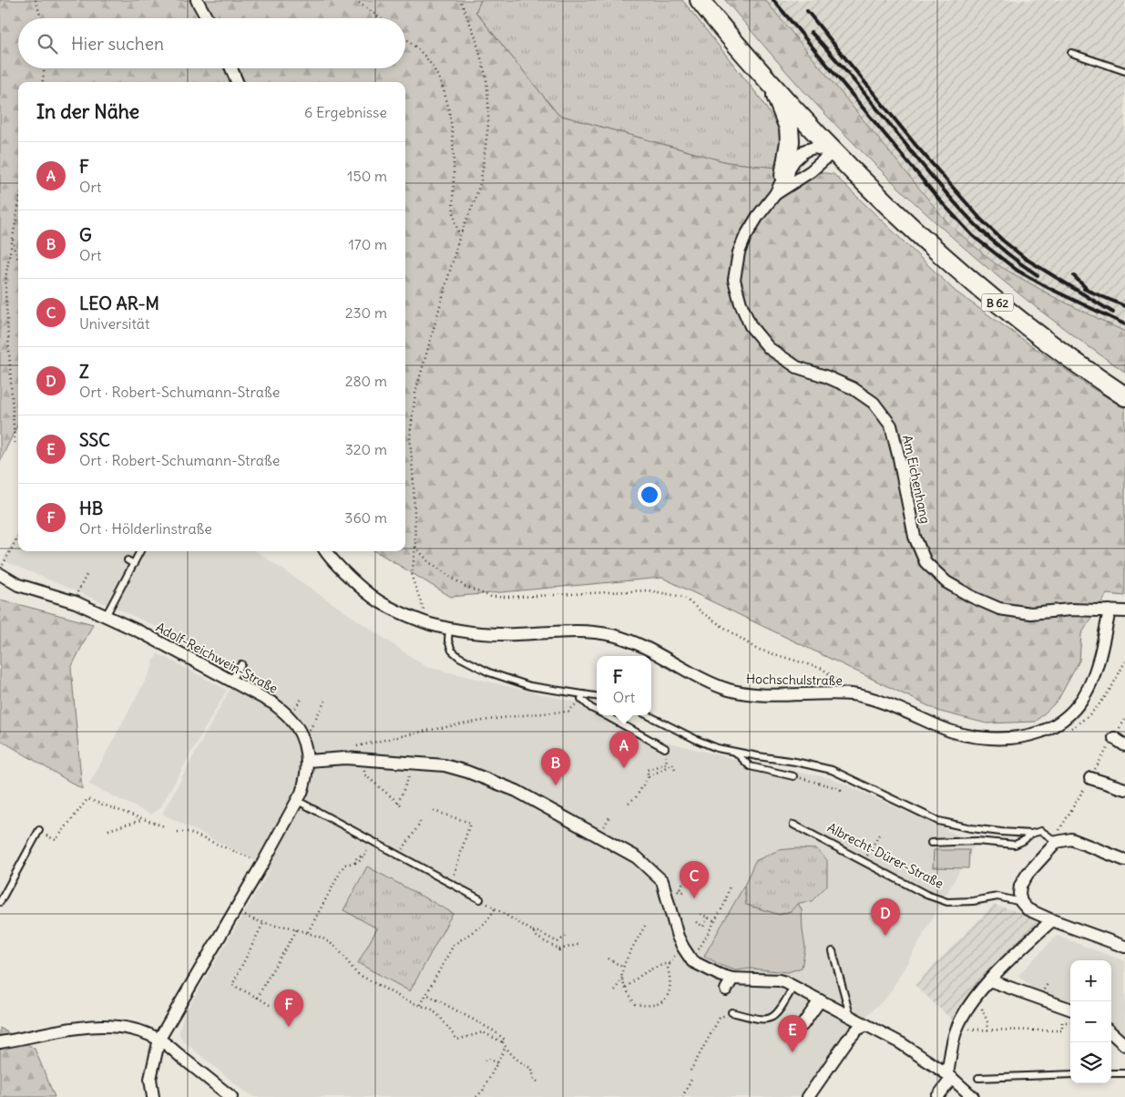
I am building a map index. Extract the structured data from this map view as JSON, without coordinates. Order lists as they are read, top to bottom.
{
  "streets": {
    "main road": ["B 62"],
    "street": ["Am Eichenhang", "Adolf-Reichwein-Straße", "Hochschulstraße"],
    "lane": ["Albrecht-Dürer-Straße"]
  },
  "crossings": [
    ["B 62", "Am Eichenhang"],
    ["Am Eichenhang", "Hochschulstraße"]
  ],
  "page": {
    "search": "Hier suchen",
    "heading": ["In der Nähe", "6 Ergebnisse"],
    "list": [
      {
        "mark": "A",
        "name": "F",
        "note": "Ort",
        "value": "150 m"
      },
      {
        "mark": "B",
        "name": "G",
        "note": "Ort",
        "value": "170 m"
      },
      {
        "mark": "C",
        "name": "LEO AR-M",
        "note": "Universität",
        "value": "230 m"
      },
      {
        "mark": "D",
        "name": "Z",
        "note": "Ort · Robert-Schumann-Straße",
        "value": "280 m"
      },
      {
        "mark": "E",
        "name": "SSC",
        "note": "Ort · Robert-Schumann-Straße",
        "value": "320 m"
      },
      {
        "mark": "F",
        "name": "HB",
        "note": "Ort · Hölderlinstraße",
        "value": "360 m"
      }
    ],
    "popup": ["F", "Ort"],
    "pins": [
      "A",
      "B",
      "C",
      "D",
      "F",
      "E"
    ],
    "map_buttons": ["+", "−"]
  }
}
